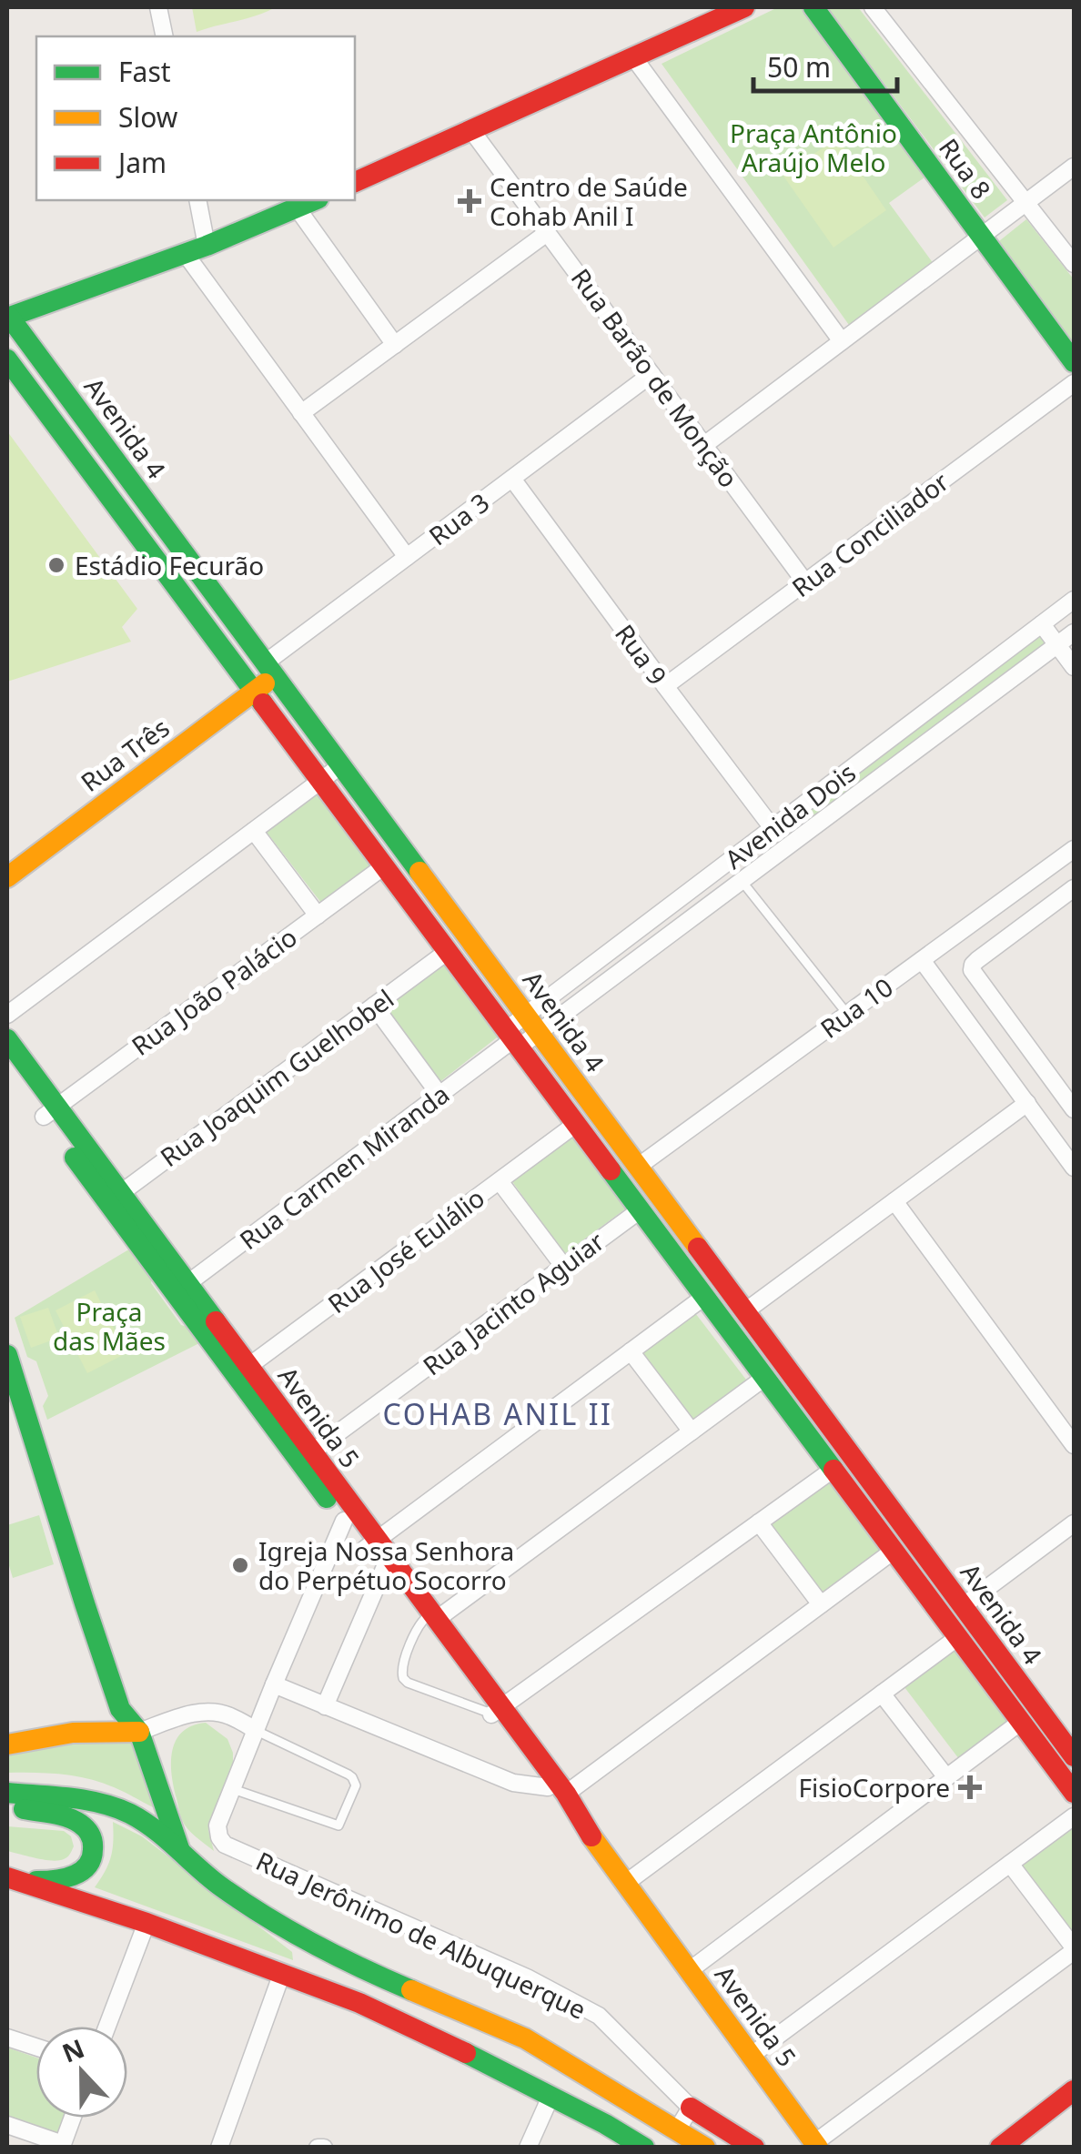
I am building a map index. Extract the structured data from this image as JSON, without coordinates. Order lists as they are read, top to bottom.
{
  "streets": {
    "main road": [
      "Rua 8",
      "Avenida 4",
      "Rua Três",
      "Avenida 5"
    ],
    "street": [
      "Rua Barão de Monção",
      "Rua 3",
      "Rua Conciliador",
      "Rua 9",
      "Avenida Dois",
      "Rua João Palácio",
      "Rua 10",
      "Rua Joaquim Guelhobel",
      "Rua Carmen Miranda",
      "Rua José Eulálio",
      "Rua Jacinto Aguiar",
      "Rua Jerônimo de Albuquerque"
    ]
  },
  "crossings": [
    ["Rua Barão de Monção", "Rua 3"],
    ["Rua Barão de Monção", "Rua Conciliador"],
    ["Avenida 4", "Rua 3"],
    ["Avenida 4", "Rua Três"],
    ["Avenida 4", "Avenida Dois"],
    ["Avenida 4", "Rua João Palácio"],
    ["Avenida 4", "Rua 10"],
    ["Avenida 4", "Rua Joaquim Guelhobel"],
    ["Avenida 4", "Rua Carmen Miranda"],
    ["Avenida 4", "Rua José Eulálio"],
    ["Avenida 4", "Rua Jacinto Aguiar"],
    ["Rua 3", "Rua 9"],
    ["Rua 3", "Rua Três"],
    ["Rua Conciliador", "Rua 9"],
    ["Rua 9", "Avenida Dois"],
    ["Avenida Dois", "Rua Carmen Miranda"],
    ["Rua João Palácio", "Avenida 5"],
    ["Rua Joaquim Guelhobel", "Avenida 5"],
    ["Rua Carmen Miranda", "Avenida 5"],
    ["Rua José Eulálio", "Avenida 5"],
    ["Rua Jacinto Aguiar", "Avenida 5"]
  ],
  "districts": ["COHAB ANIL II"],
  "parks": ["Praça Antônio Araújo Melo", "Praça das Mães"],
  "places": {
    "health": ["Centro de Saúde Cohab Anil I", "FisioCorpore"],
    "other": ["Estádio Fecurão", "Igreja Nossa Senhora do Perpétuo Socorro"]
  },
  "legend": ["Fast", "Slow", "Jam"],
  "scale_bar": "50 m",
  "north": "top"
}
